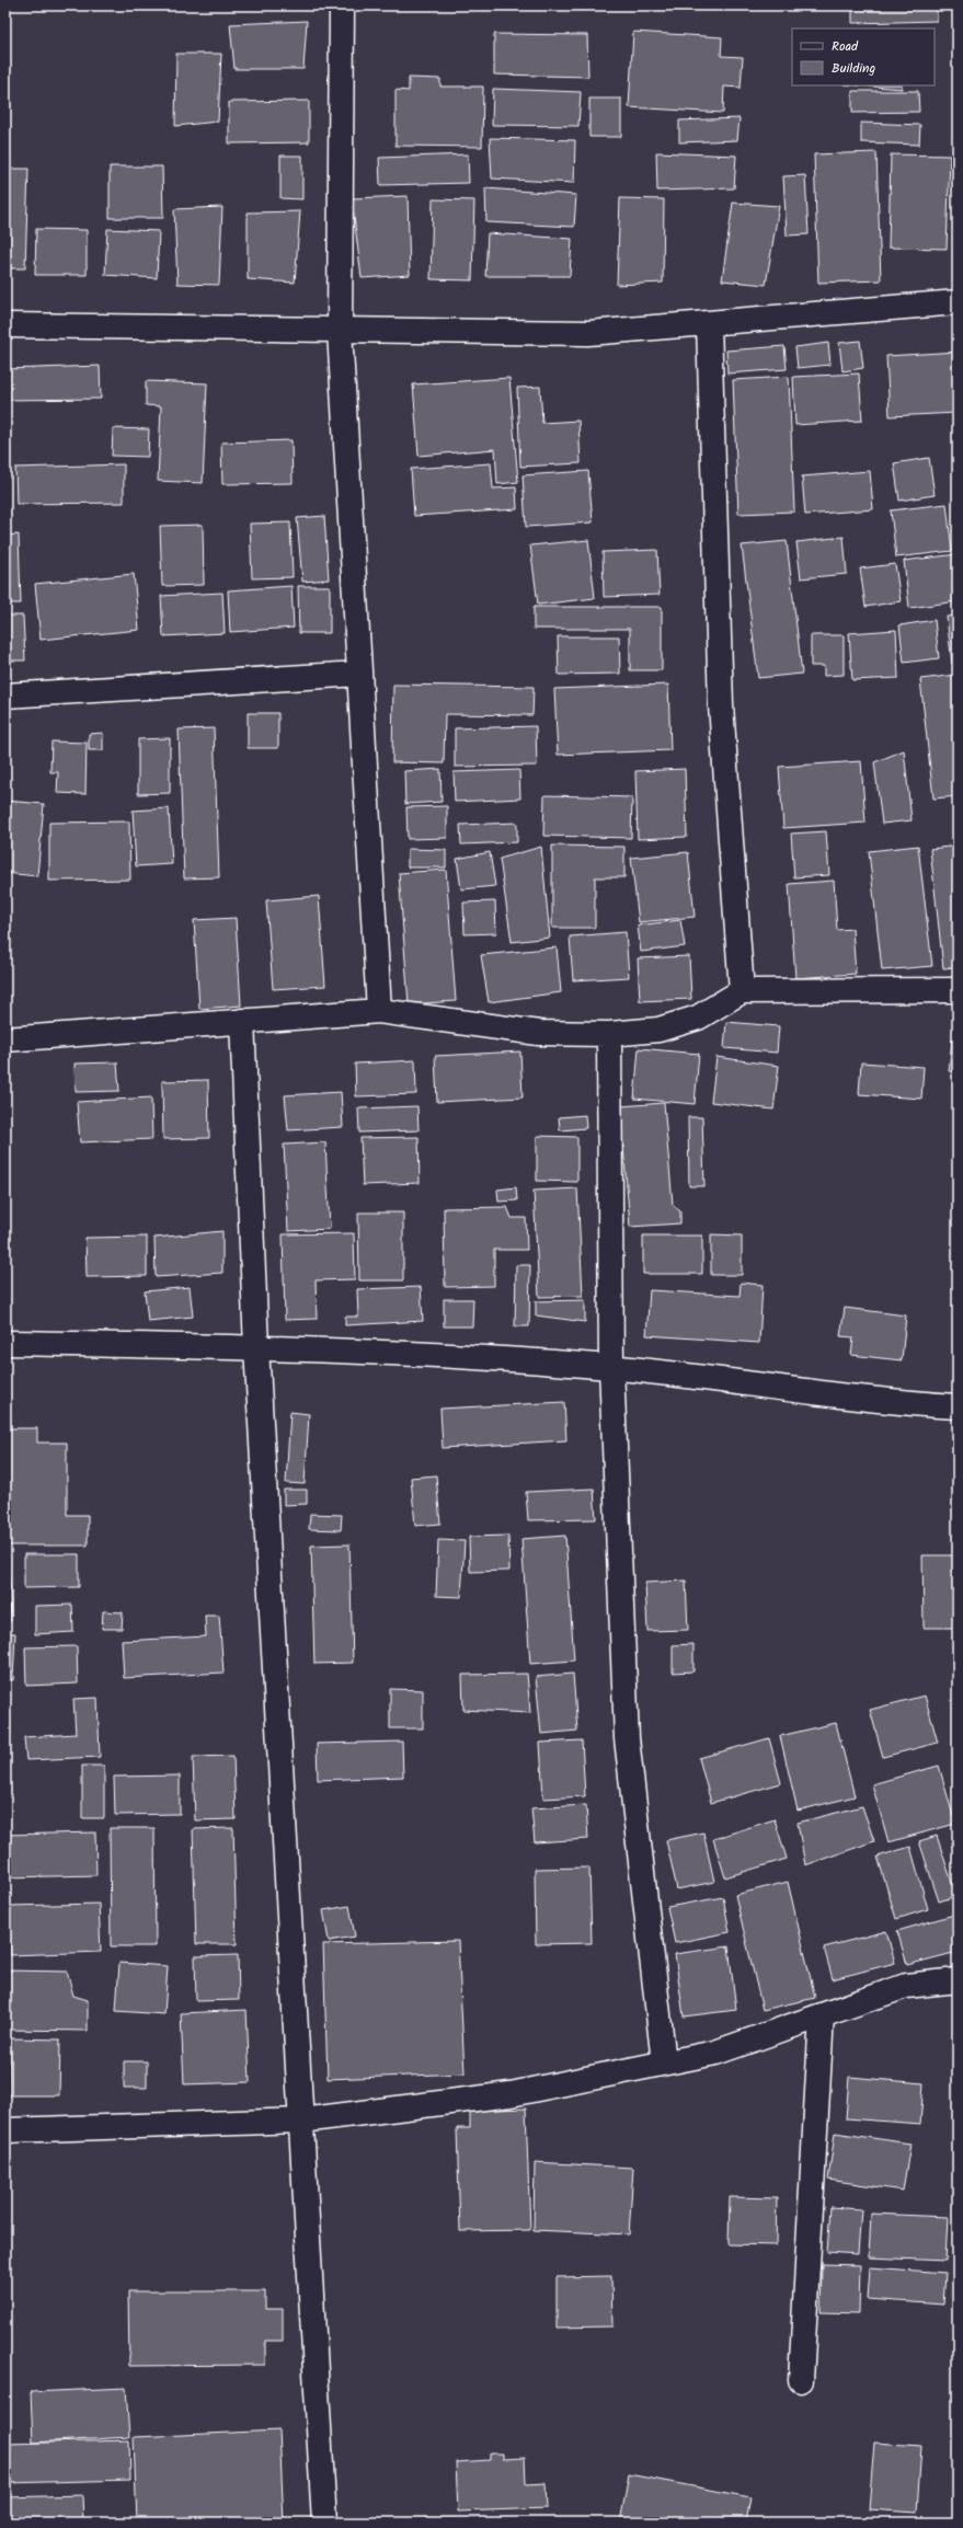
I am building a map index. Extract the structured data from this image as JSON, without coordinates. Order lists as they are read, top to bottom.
{
  "legend": ["Road", "Building"]
}
